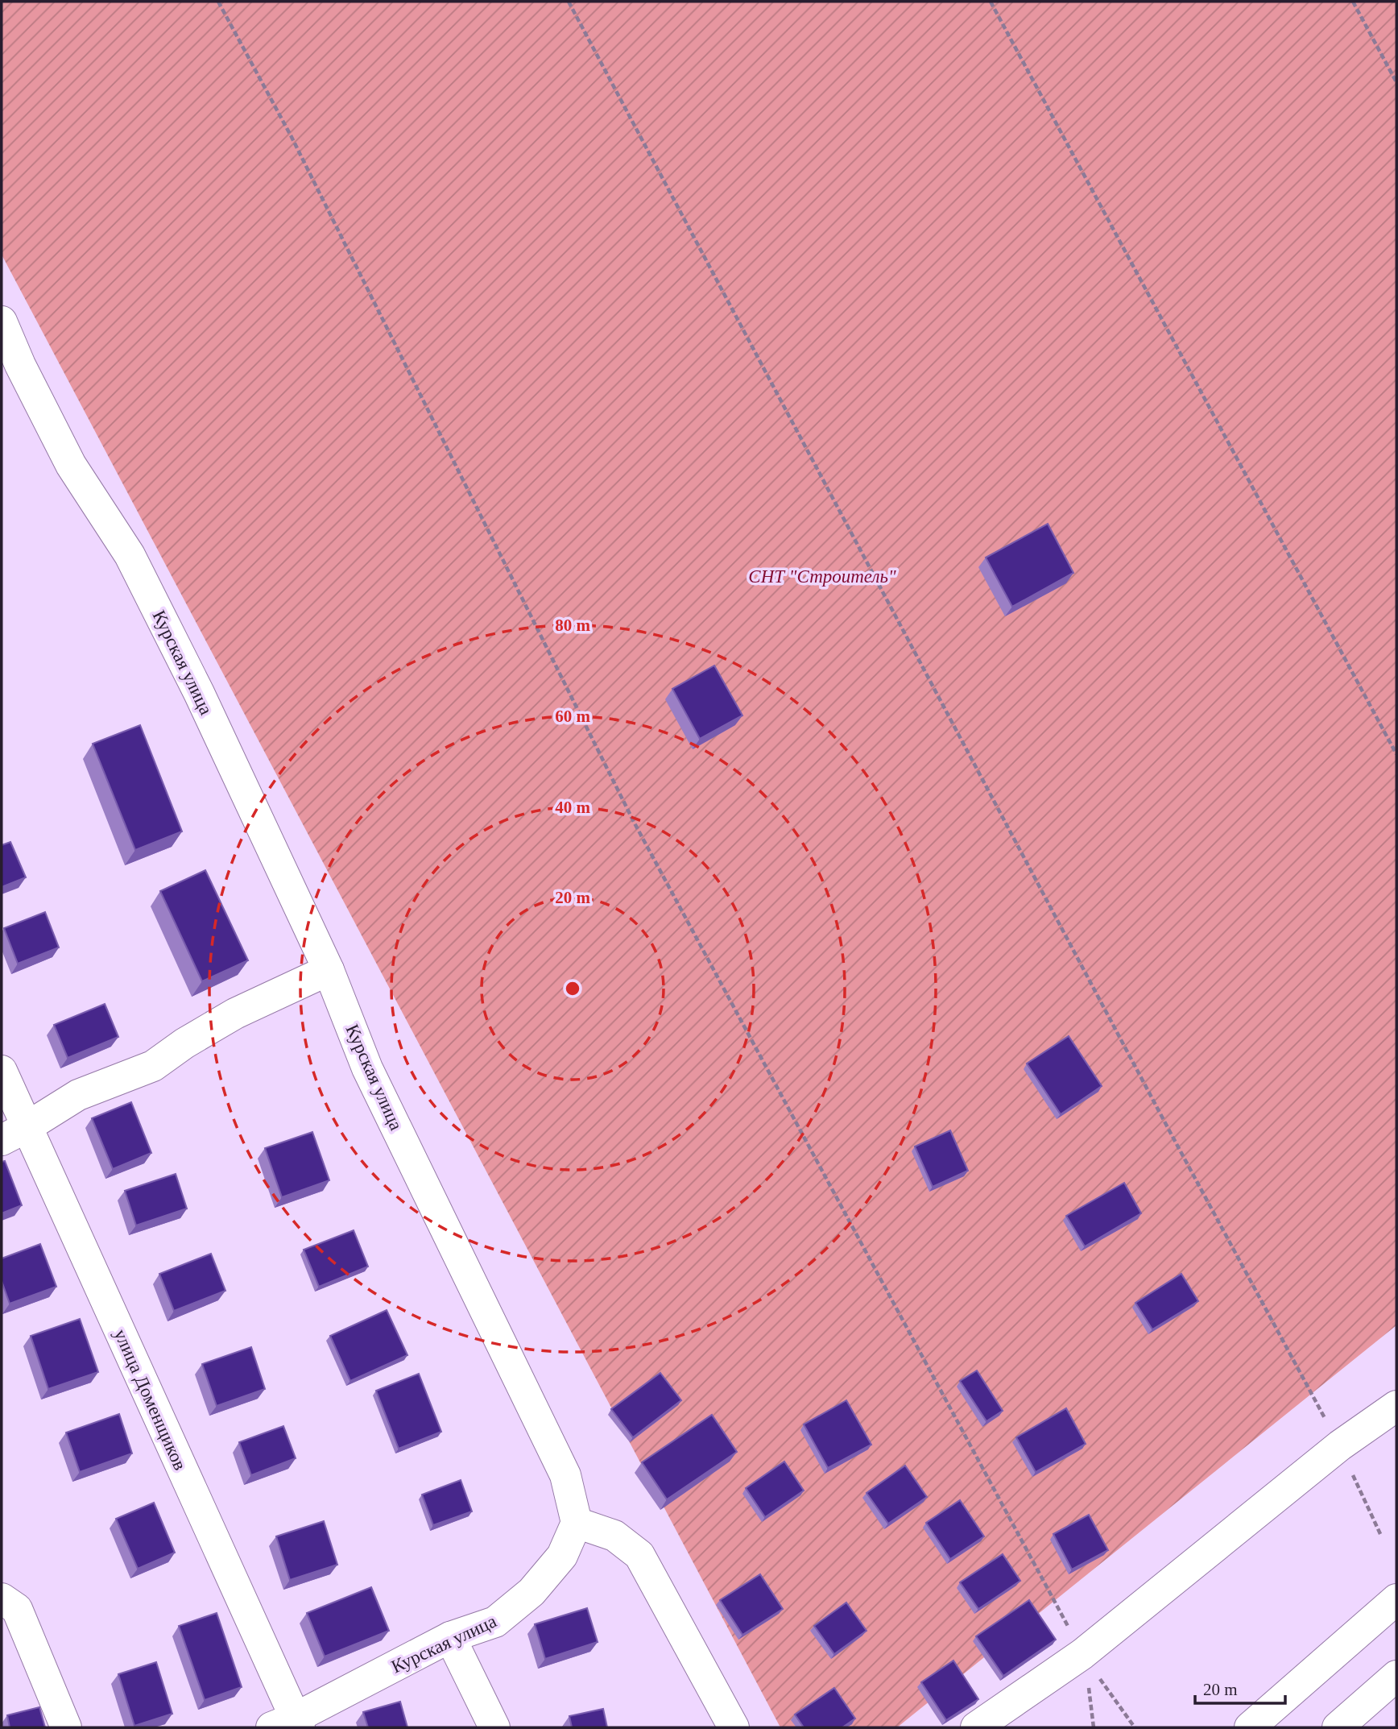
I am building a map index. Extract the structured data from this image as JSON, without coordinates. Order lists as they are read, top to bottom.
{
  "streets": {
    "main road": ["Курская улица", "улица Доменщиков"]
  },
  "crossings": [
    ["Курская улица", "улица Доменщиков"]
  ],
  "parks": ["СНТ \"Строитель\""],
  "scale_bar": "20 m",
  "rings": [
    "80 m",
    "60 m",
    "40 m",
    "20 m"
  ]
}
